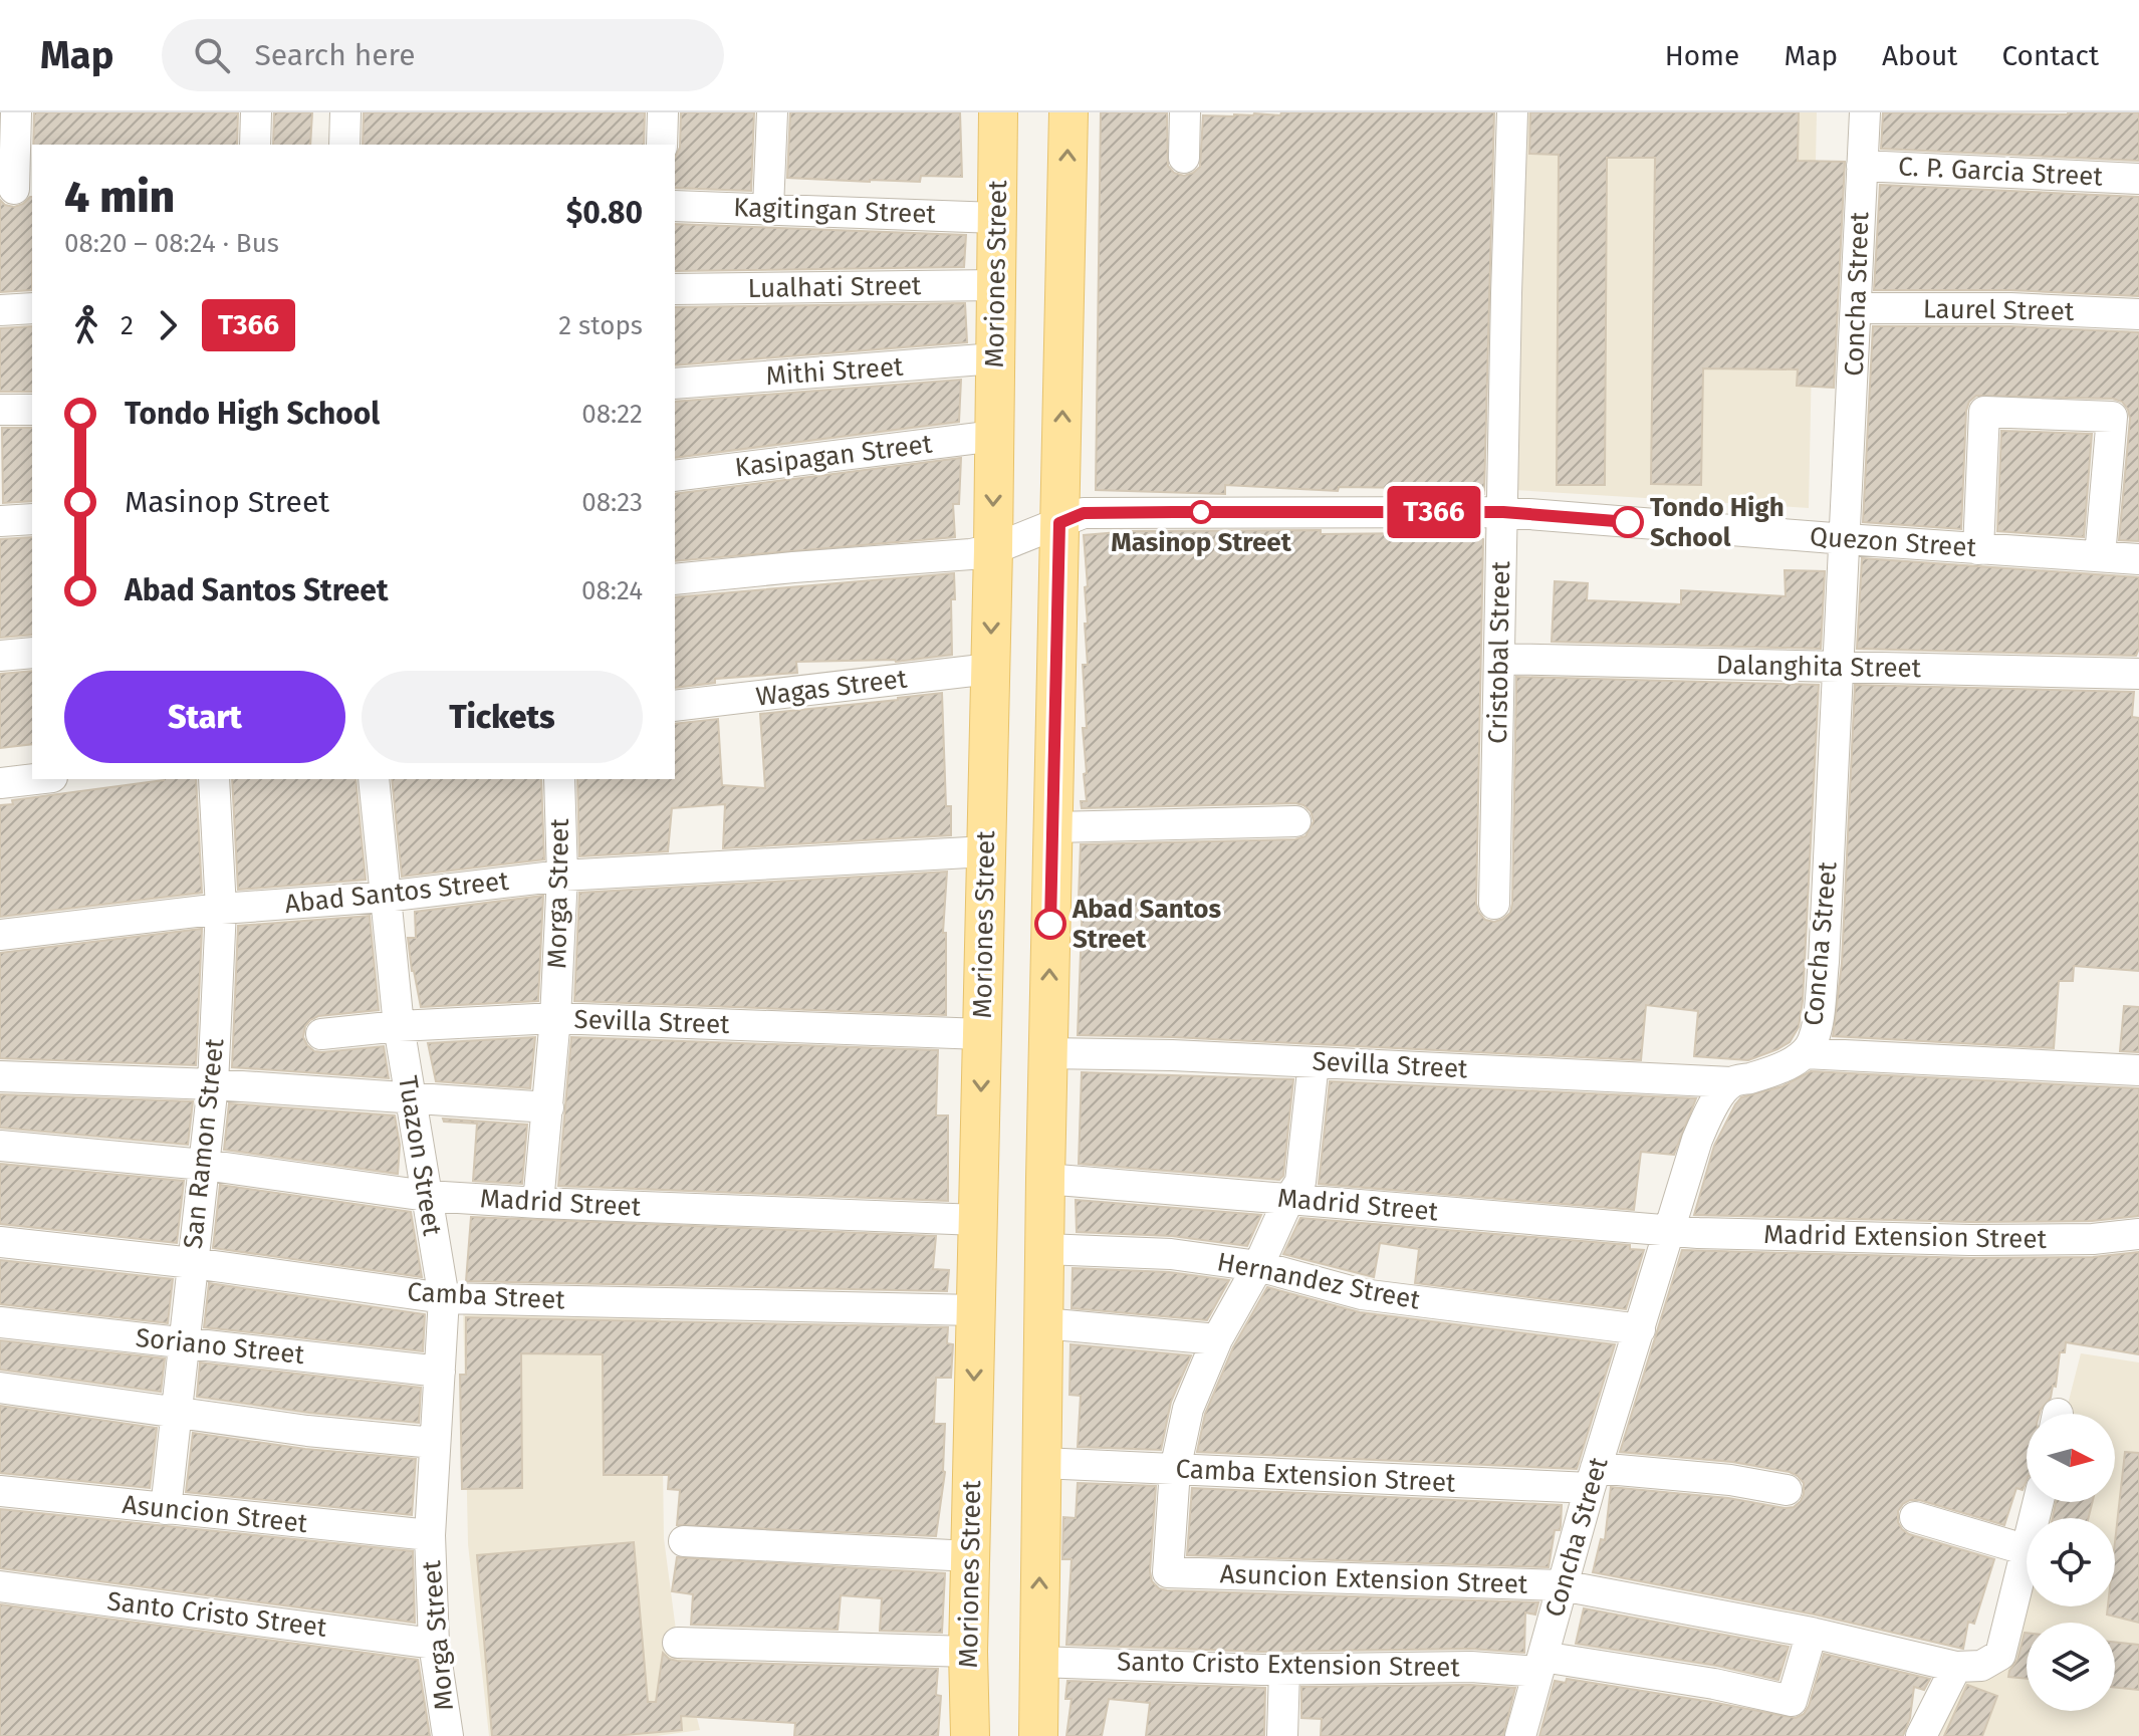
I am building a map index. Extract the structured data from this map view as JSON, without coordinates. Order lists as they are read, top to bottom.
{
  "streets": {
    "main road": ["Moriones Street"],
    "street": [
      "C. P. Garcia Street",
      "Kagitingan Street",
      "Lualhati Street",
      "Concha Street",
      "Laurel Street",
      "Mithi Street",
      "Kasipagan Street",
      "Quezon Street",
      "Cristobal Street",
      "Dalanghita Street",
      "Wagas Street",
      "Abad Santos Street",
      "Morga Street",
      "Sevilla Street",
      "San Ramon Street",
      "Tuazon Street",
      "Madrid Street",
      "Madrid Extension Street",
      "Hernandez Street",
      "Camba Street",
      "Soriano Street",
      "Camba Extension Street",
      "Asuncion Street",
      "Asuncion Extension Street",
      "Santo Cristo Street",
      "Santo Cristo Extension Street"
    ]
  },
  "crossings": [
    ["C. P. Garcia Street", "Concha Street"],
    ["Kagitingan Street", "Moriones Street"],
    ["Moriones Street", "Lualhati Street"],
    ["Moriones Street", "Mithi Street"],
    ["Moriones Street", "Kasipagan Street"],
    ["Moriones Street", "Wagas Street"],
    ["Moriones Street", "Abad Santos Street"],
    ["Moriones Street", "Sevilla Street"],
    ["Moriones Street", "Madrid Street"],
    ["Moriones Street", "Camba Street"],
    ["Concha Street", "Laurel Street"],
    ["Concha Street", "Quezon Street"],
    ["Concha Street", "Dalanghita Street"],
    ["Concha Street", "Sevilla Street"],
    ["Concha Street", "Madrid Street"],
    ["Concha Street", "Madrid Extension Street"],
    ["Concha Street", "Hernandez Street"],
    ["Concha Street", "Camba Extension Street"],
    ["Concha Street", "Asuncion Extension Street"],
    ["Concha Street", "Santo Cristo Extension Street"],
    ["Quezon Street", "Cristobal Street"],
    ["Cristobal Street", "Dalanghita Street"],
    ["Abad Santos Street", "Morga Street"],
    ["Abad Santos Street", "San Ramon Street"],
    ["Abad Santos Street", "Tuazon Street"],
    ["Morga Street", "Sevilla Street"],
    ["Morga Street", "Tuazon Street"],
    ["Morga Street", "Madrid Street"],
    ["Morga Street", "Asuncion Street"],
    ["Morga Street", "Santo Cristo Street"],
    ["Sevilla Street", "Tuazon Street"],
    ["San Ramon Street", "Madrid Street"],
    ["San Ramon Street", "Camba Street"],
    ["San Ramon Street", "Soriano Street"],
    ["San Ramon Street", "Asuncion Street"],
    ["Tuazon Street", "Madrid Street"],
    ["Tuazon Street", "Camba Street"],
    ["Tuazon Street", "Soriano Street"],
    ["Tuazon Street", "Asuncion Street"],
    ["Madrid Street", "Madrid Extension Street"],
    ["Camba Extension Street", "Asuncion Extension Street"],
    ["Asuncion Extension Street", "Santo Cristo Extension Street"]
  ],
  "places": ["Masinop Street", "Tondo High School", "Abad Santos Street"],
  "lines": ["bus line T366"],
  "north": "right",
  "page": {
    "header": "Map",
    "search": "Search here",
    "nav": [
      "Home",
      "Map",
      "About",
      "Contact"
    ],
    "on_map": "T366",
    "heading": ["4 min", "08:20 – 08:24 · Bus", "$0.80"],
    "legs": ["2", "T366", "2 stops"],
    "list": [
      {
        "name": "Tondo High School",
        "value": "08:22"
      },
      {
        "name": "Masinop Street",
        "value": "08:23"
      },
      {
        "name": "Abad Santos Street",
        "value": "08:24"
      }
    ],
    "buttons": ["Start", "Tickets"]
  }
}
